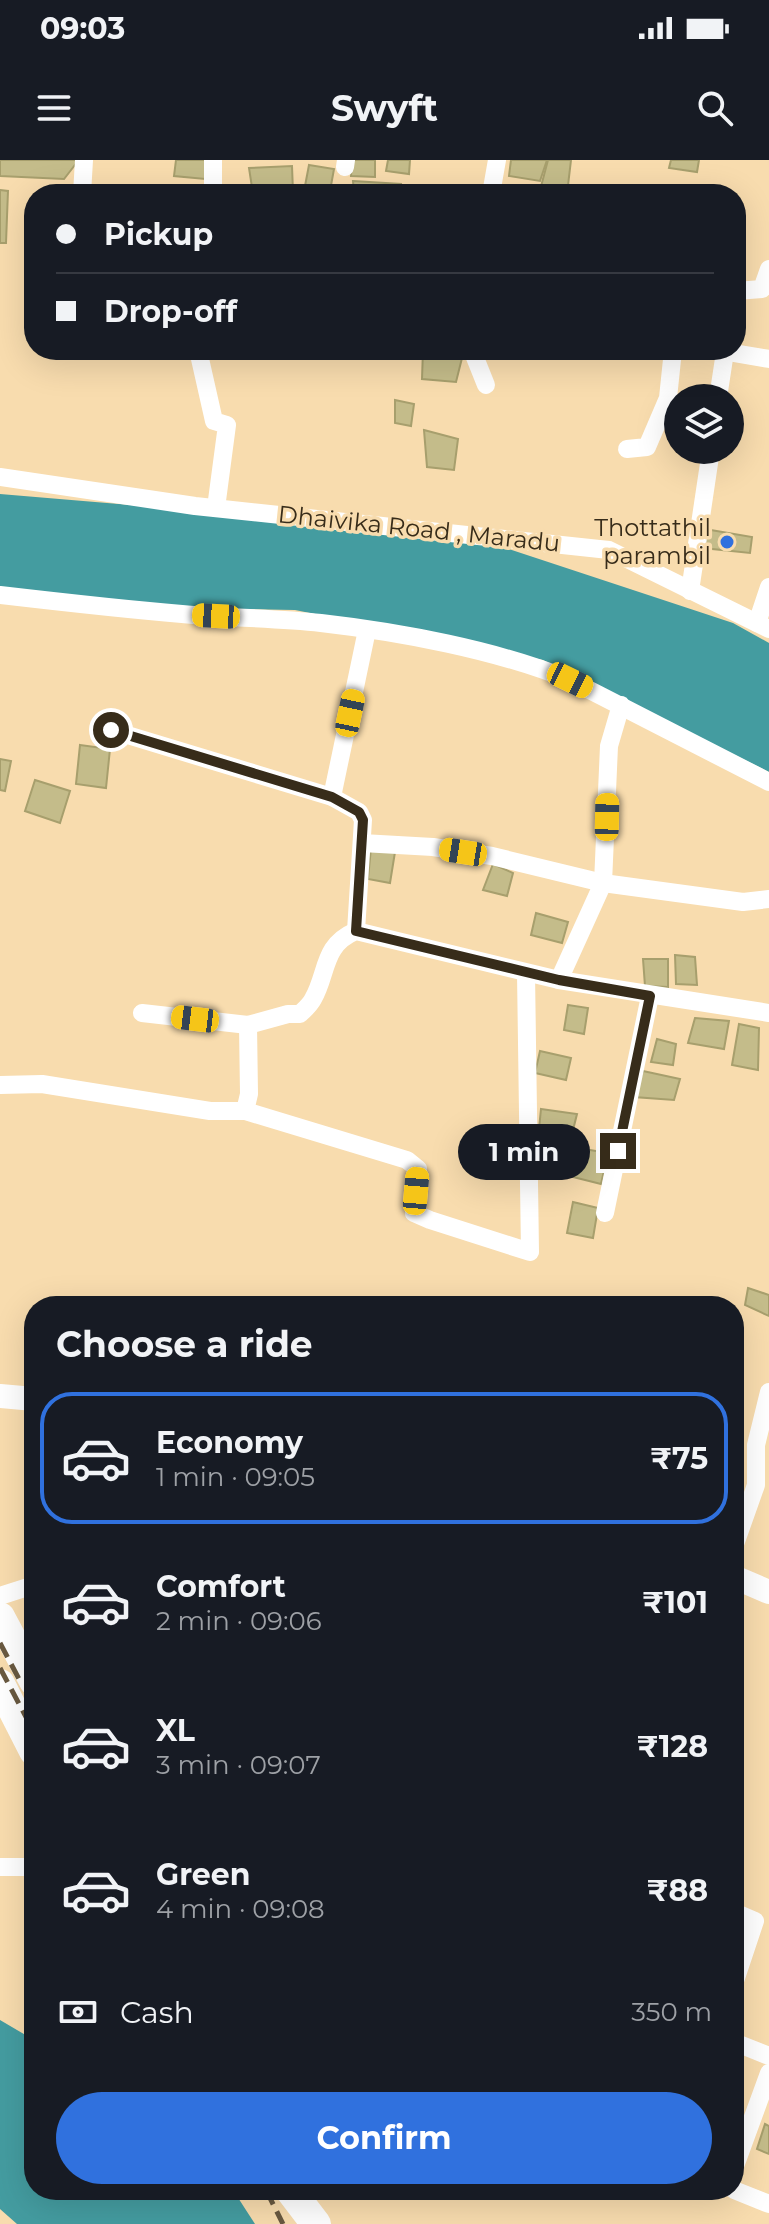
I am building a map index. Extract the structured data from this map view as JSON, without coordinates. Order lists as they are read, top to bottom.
{
  "streets": {
    "street": ["Dhaivika Road , Maradu"]
  },
  "places": ["Thottathil parambil"],
  "page": {
    "status": "09:03",
    "header": "Swyft",
    "banner": ["Pickup", "Drop-off"],
    "bubble": "1 min",
    "heading": "Choose a ride",
    "list": [
      {
        "name": "Economy",
        "note": "1 min · 09:05",
        "value": "₹75"
      },
      {
        "name": "Comfort",
        "note": "2 min · 09:06",
        "value": "₹101"
      },
      {
        "name": "XL",
        "note": "3 min · 09:07",
        "value": "₹128"
      },
      {
        "name": "Green",
        "note": "4 min · 09:08",
        "value": "₹88"
      }
    ],
    "pay": ["Cash", "350 m"],
    "buttons": "Confirm"
  }
}
